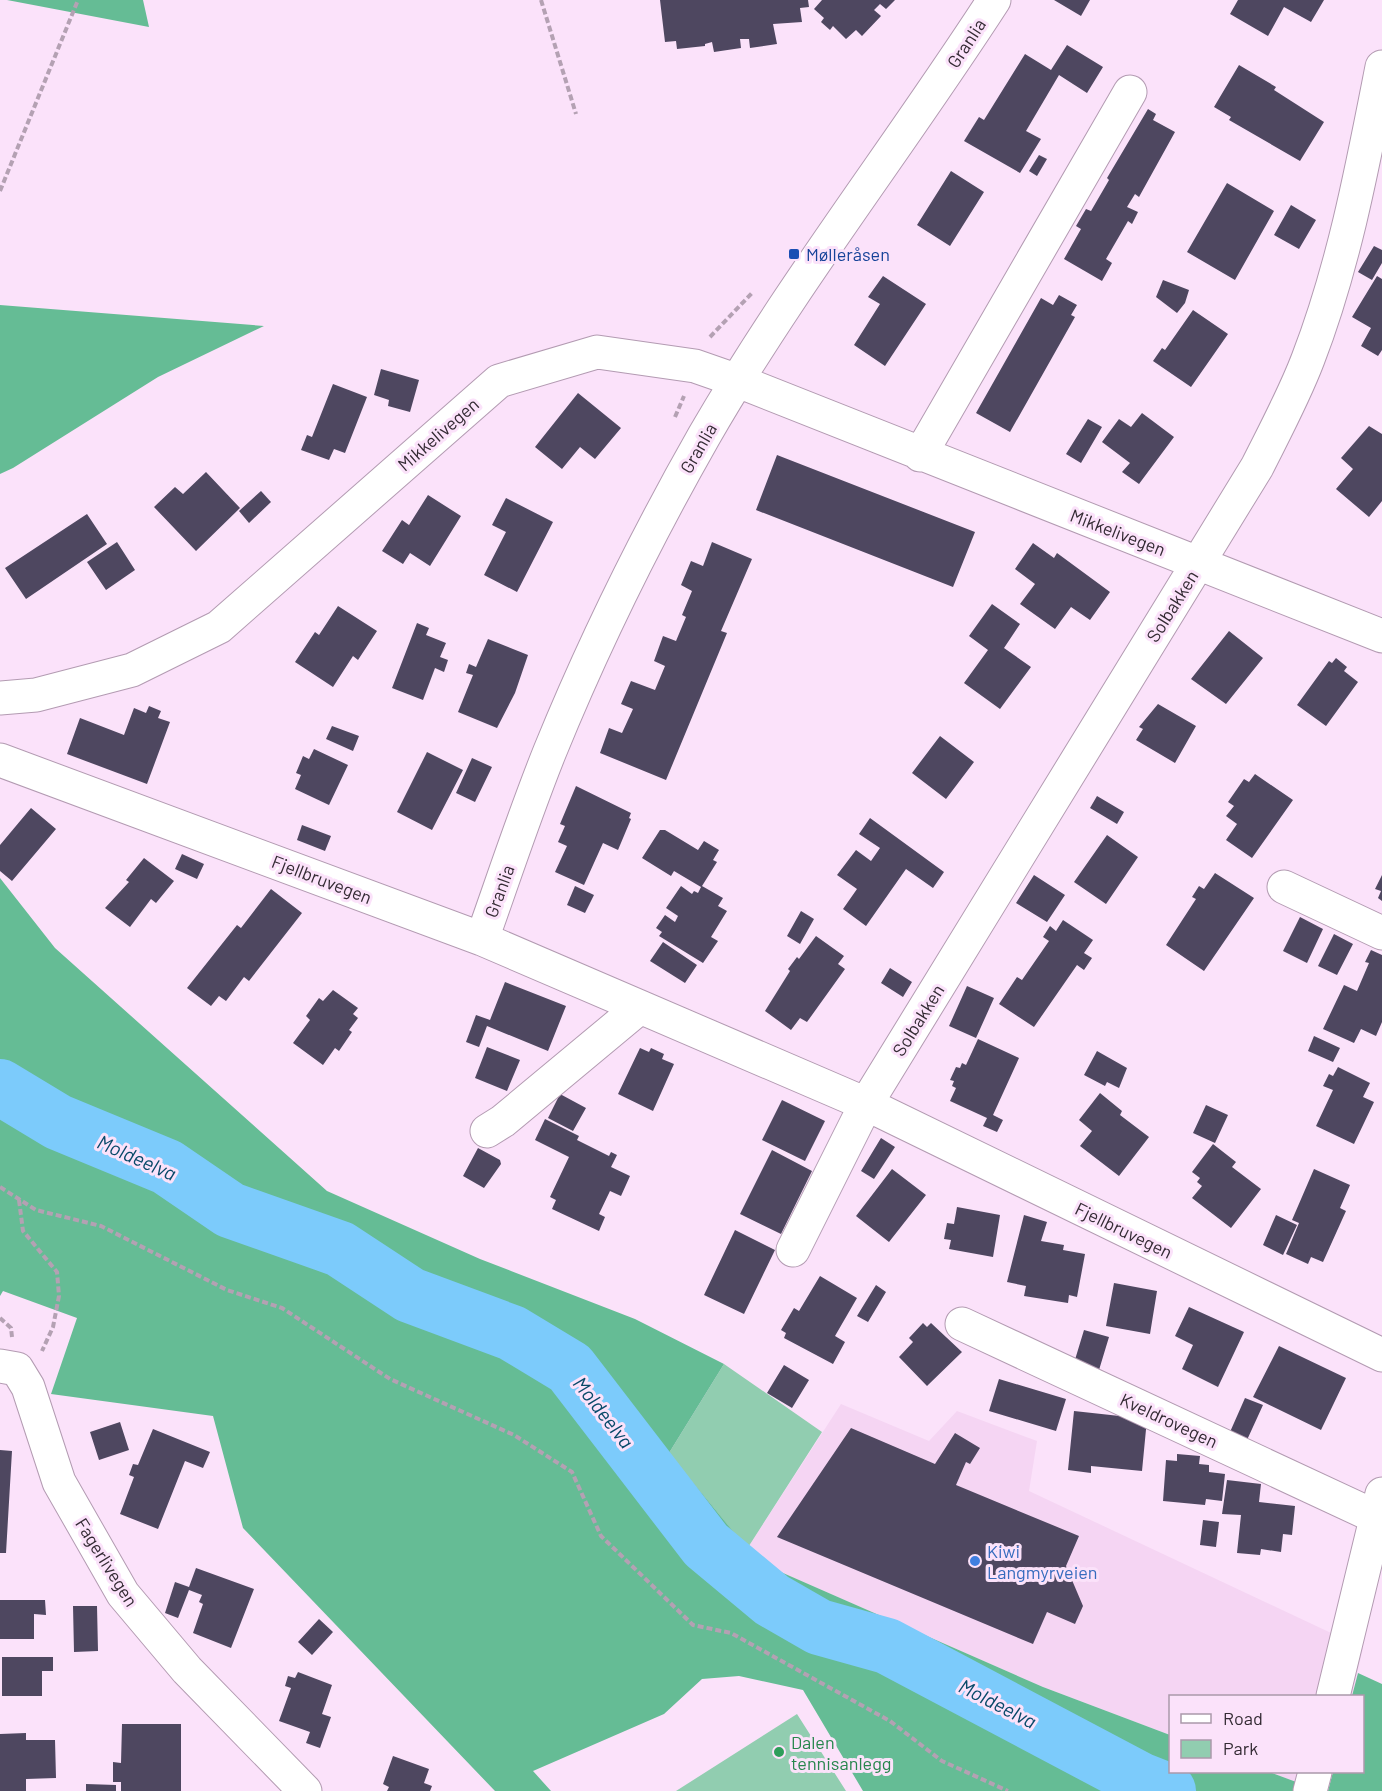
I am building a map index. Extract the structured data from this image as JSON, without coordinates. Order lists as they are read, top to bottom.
{
  "streets": {
    "street": [
      "Granlia",
      "Mikkelivegen",
      "Solbakken",
      "Fjellbruvegen",
      "Kveldrovegen",
      "Fagerlivegen"
    ]
  },
  "crossings": [
    ["Granlia", "Mikkelivegen"],
    ["Granlia", "Fjellbruvegen"],
    ["Mikkelivegen", "Solbakken"],
    ["Solbakken", "Fjellbruvegen"]
  ],
  "water": ["Moldeelva"],
  "places": {
    "transit": ["Mølleråsen"],
    "other": ["Kiwi Langmyrveien", "Dalen tennisanlegg"]
  },
  "legend": ["Road", "Park"]
}
